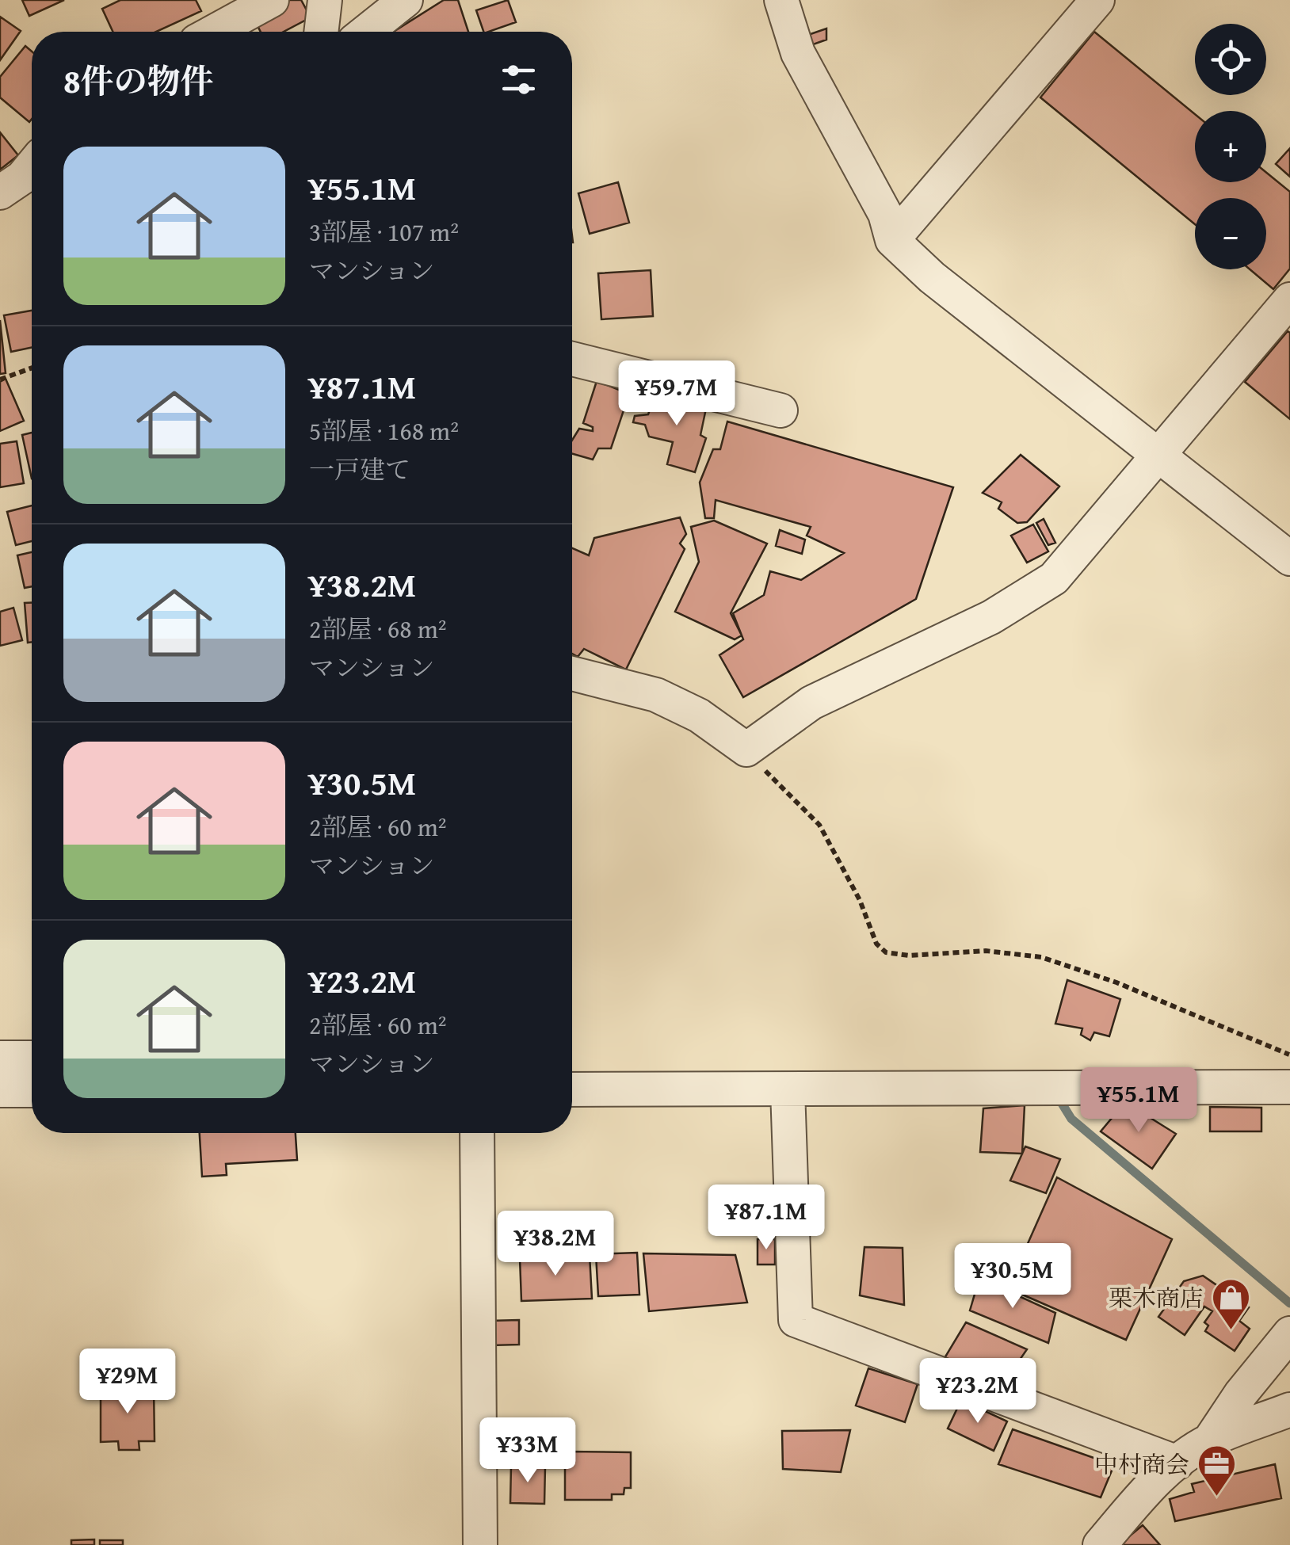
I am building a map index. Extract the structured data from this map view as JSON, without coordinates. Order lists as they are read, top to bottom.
{
  "places": {
    "shop": ["栗木商店"],
    "office": ["中村商会"]
  },
  "page": {
    "map_buttons": ["+", "−"],
    "heading": "8件の物件",
    "list": [
      {
        "name": "¥55.1M",
        "note": "3部屋 · 107 m² · マンション"
      },
      {
        "name": "¥87.1M",
        "note": "5部屋 · 168 m² · 一戸建て"
      },
      {
        "name": "¥38.2M",
        "note": "2部屋 · 68 m² · マンション"
      },
      {
        "name": "¥30.5M",
        "note": "2部屋 · 60 m² · マンション"
      },
      {
        "name": "¥23.2M",
        "note": "2部屋 · 60 m² · マンション"
      }
    ],
    "price": [
      "¥59.7M",
      "¥55.1M",
      "¥87.1M",
      "¥38.2M",
      "¥30.5M",
      "¥29M",
      "¥23.2M",
      "¥33M"
    ]
  }
}
